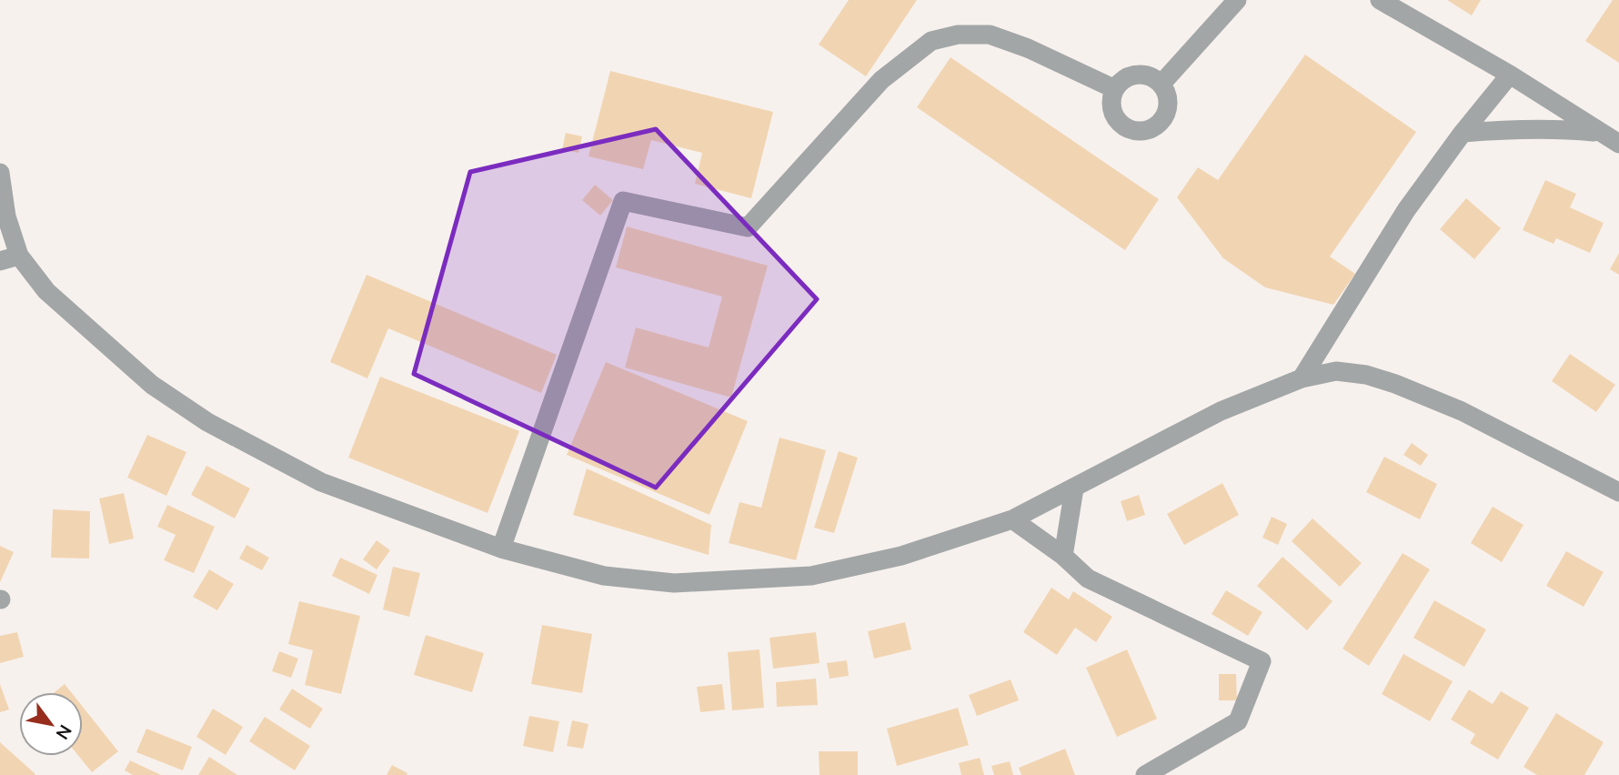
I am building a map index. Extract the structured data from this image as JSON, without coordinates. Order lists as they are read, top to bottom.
{
  "north": "bottom right"
}
